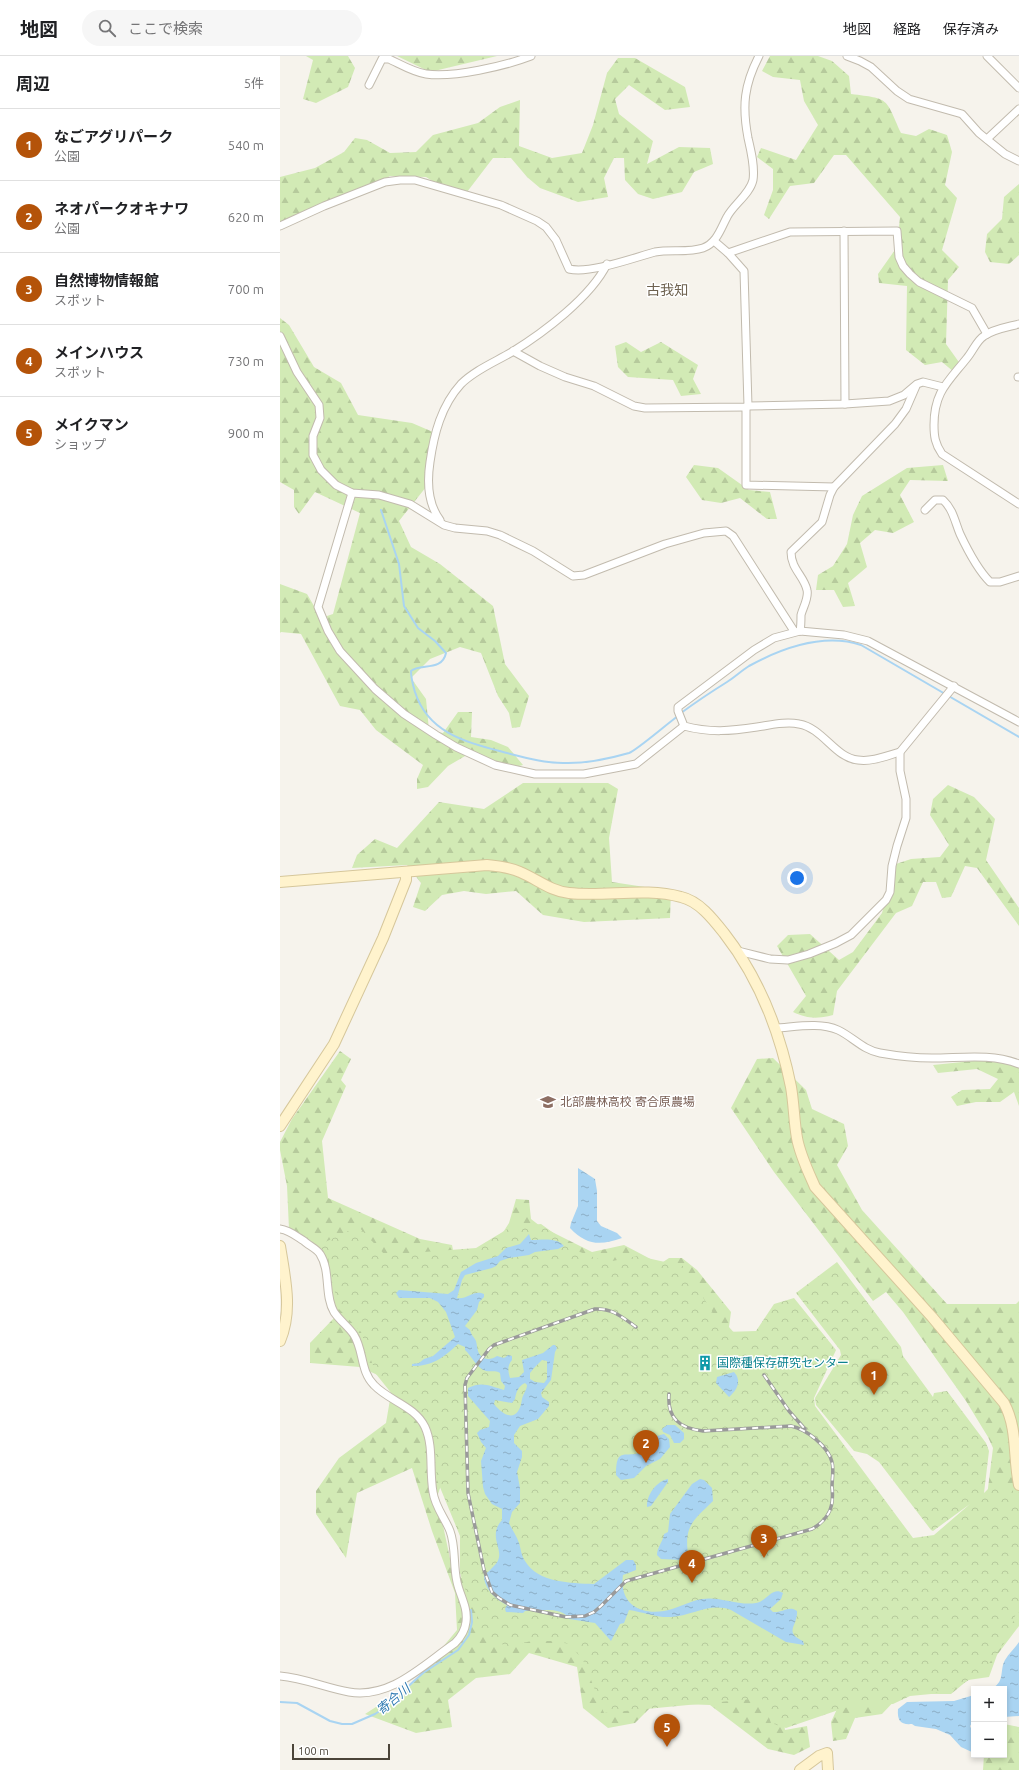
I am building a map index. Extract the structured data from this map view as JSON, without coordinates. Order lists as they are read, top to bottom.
{
  "districts": ["古我知"],
  "water": ["寄合川"],
  "places": {
    "school or university": ["北部農林高校 寄合原農場"],
    "building": ["国際種保存研究センター"]
  },
  "scale_bar": "100 m",
  "page": {
    "header": "地図",
    "search": "ここで検索",
    "nav": ["地図", "経路", "保存済み"],
    "heading": ["周辺", "5件"],
    "list": [
      {
        "mark": "1",
        "name": "なごアグリパーク",
        "note": "公園",
        "value": "540 m"
      },
      {
        "mark": "2",
        "name": "ネオパークオキナワ",
        "note": "公園",
        "value": "620 m"
      },
      {
        "mark": "3",
        "name": "自然博物情報館",
        "note": "スポット",
        "value": "700 m"
      },
      {
        "mark": "4",
        "name": "メインハウス",
        "note": "スポット",
        "value": "730 m"
      },
      {
        "mark": "5",
        "name": "メイクマン",
        "note": "ショップ",
        "value": "900 m"
      }
    ],
    "pins": [
      "1",
      "2",
      "3",
      "4",
      "5"
    ],
    "map_buttons": ["+", "−"],
    "scale": "100 m"
  }
}
